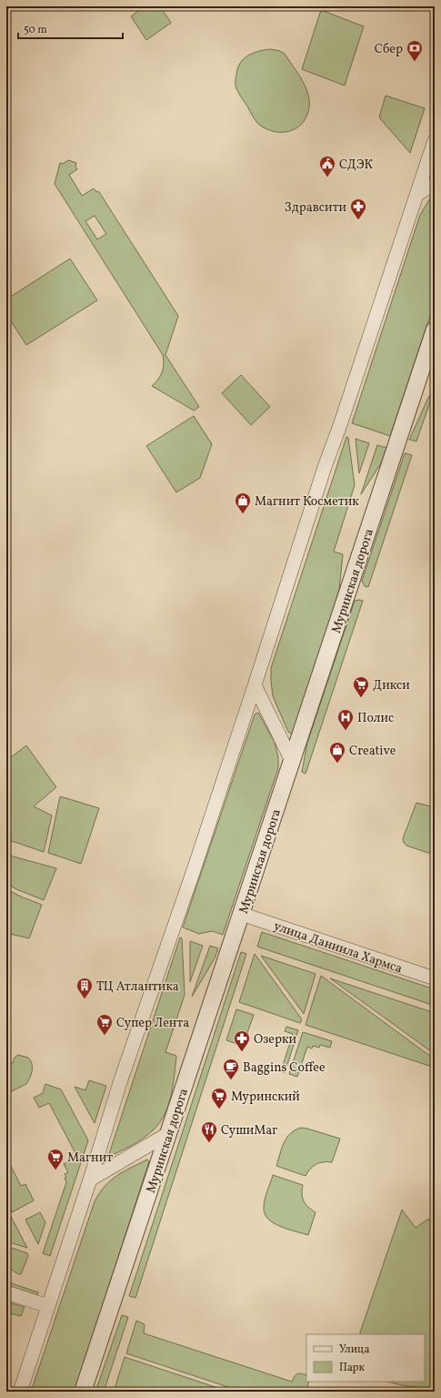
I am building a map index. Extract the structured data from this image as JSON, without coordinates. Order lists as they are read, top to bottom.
{
  "streets": {
    "street": ["Муринская дорога", "улица Даниила Хармса"]
  },
  "crossings": [
    ["Муринская дорога", "улица Даниила Хармса"]
  ],
  "places": {
    "bank": ["Сбер"],
    "public building": ["СДЭК"],
    "pharmacy": ["Здравсити", "Озерки"],
    "shop": ["Магнит Косметик", "Creative"],
    "supermarket": [
      "Дикси",
      "Супер Лента",
      "Муринский",
      "Магнит"
    ],
    "hospital": ["Полис"],
    "building": ["ТЦ Атлантика"],
    "cafe": ["Baggins Coffee"],
    "restaurant": ["СушиМаг"]
  },
  "legend": ["Улица", "Парк"],
  "scale_bar": "50 m"
}
